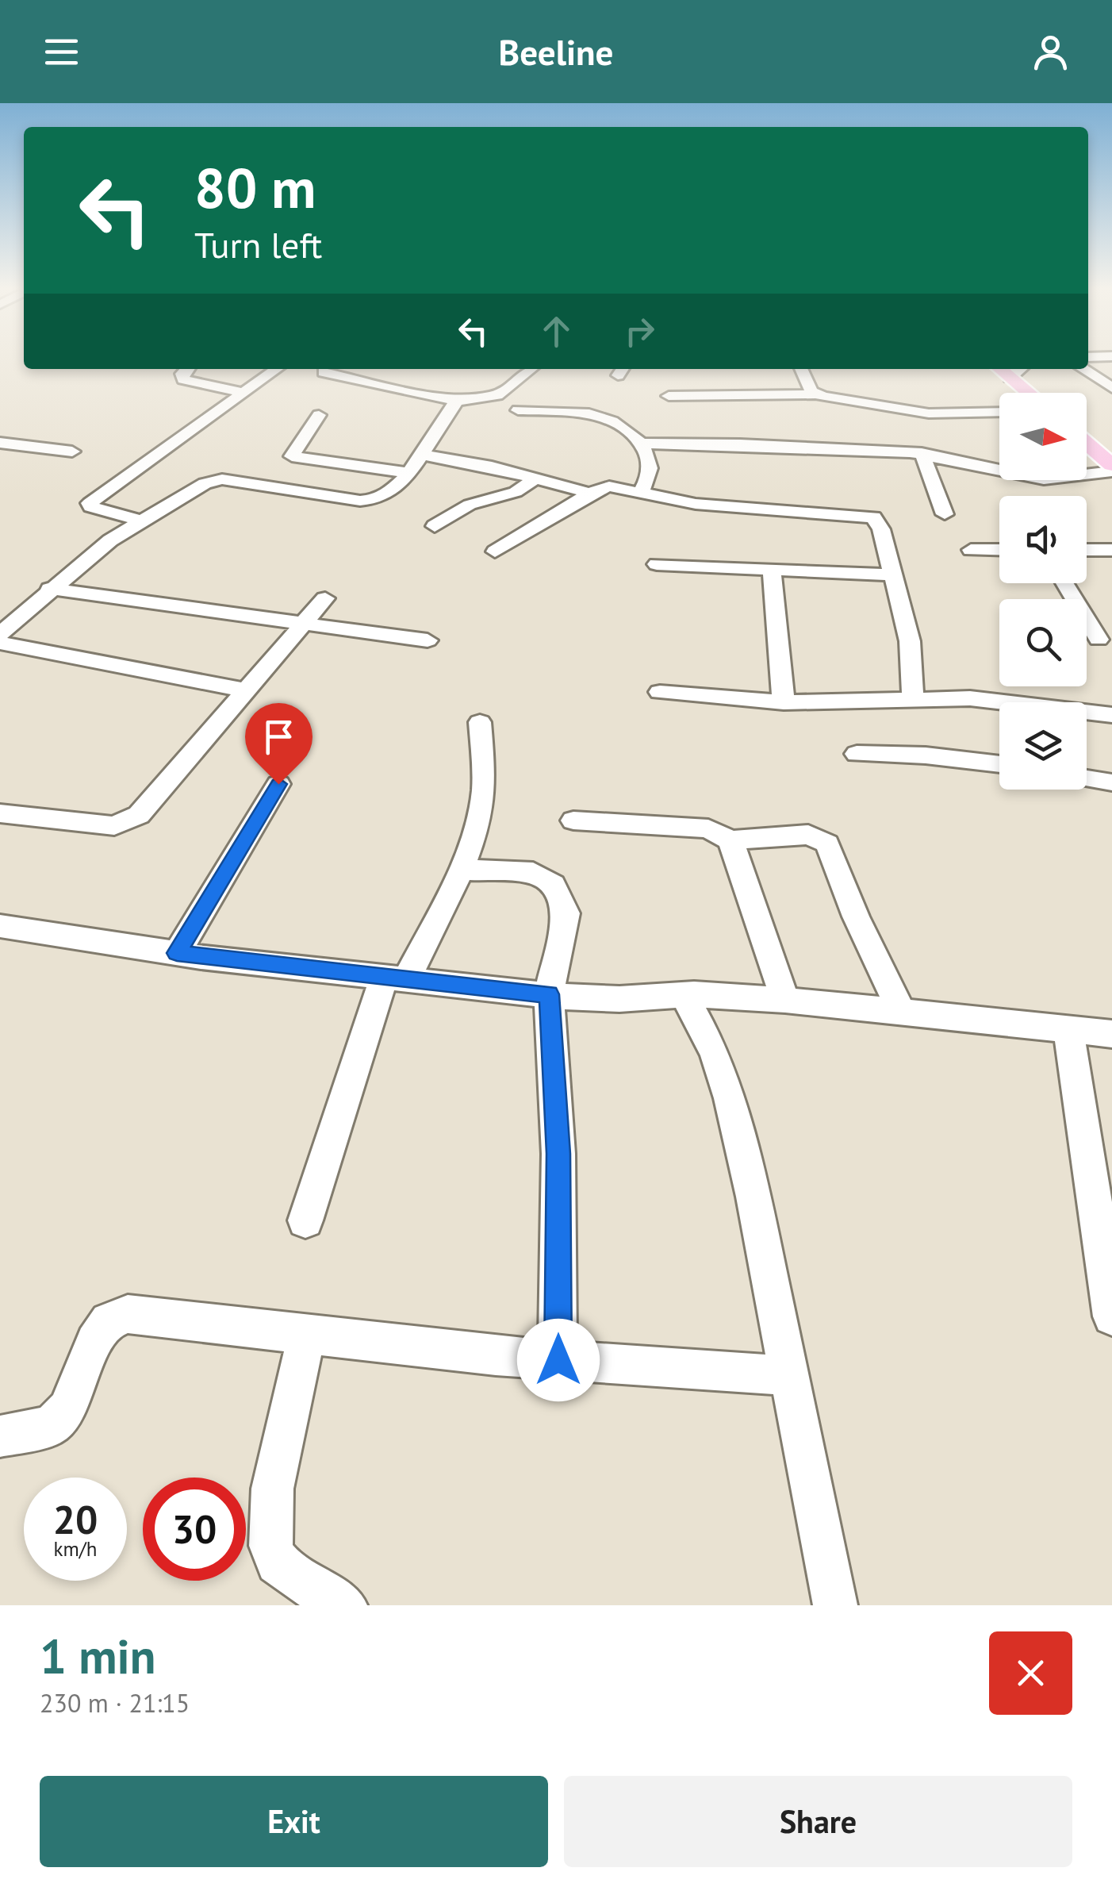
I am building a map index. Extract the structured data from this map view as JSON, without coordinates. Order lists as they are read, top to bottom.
{
  "north": "right",
  "page": {
    "header": "Beeline",
    "turn": ["80 m", "Turn left"],
    "speed": "20 km/h",
    "limit": "30",
    "heading": ["1 min", "230 m · 21:15"],
    "buttons": ["Exit", "Share"]
  }
}
